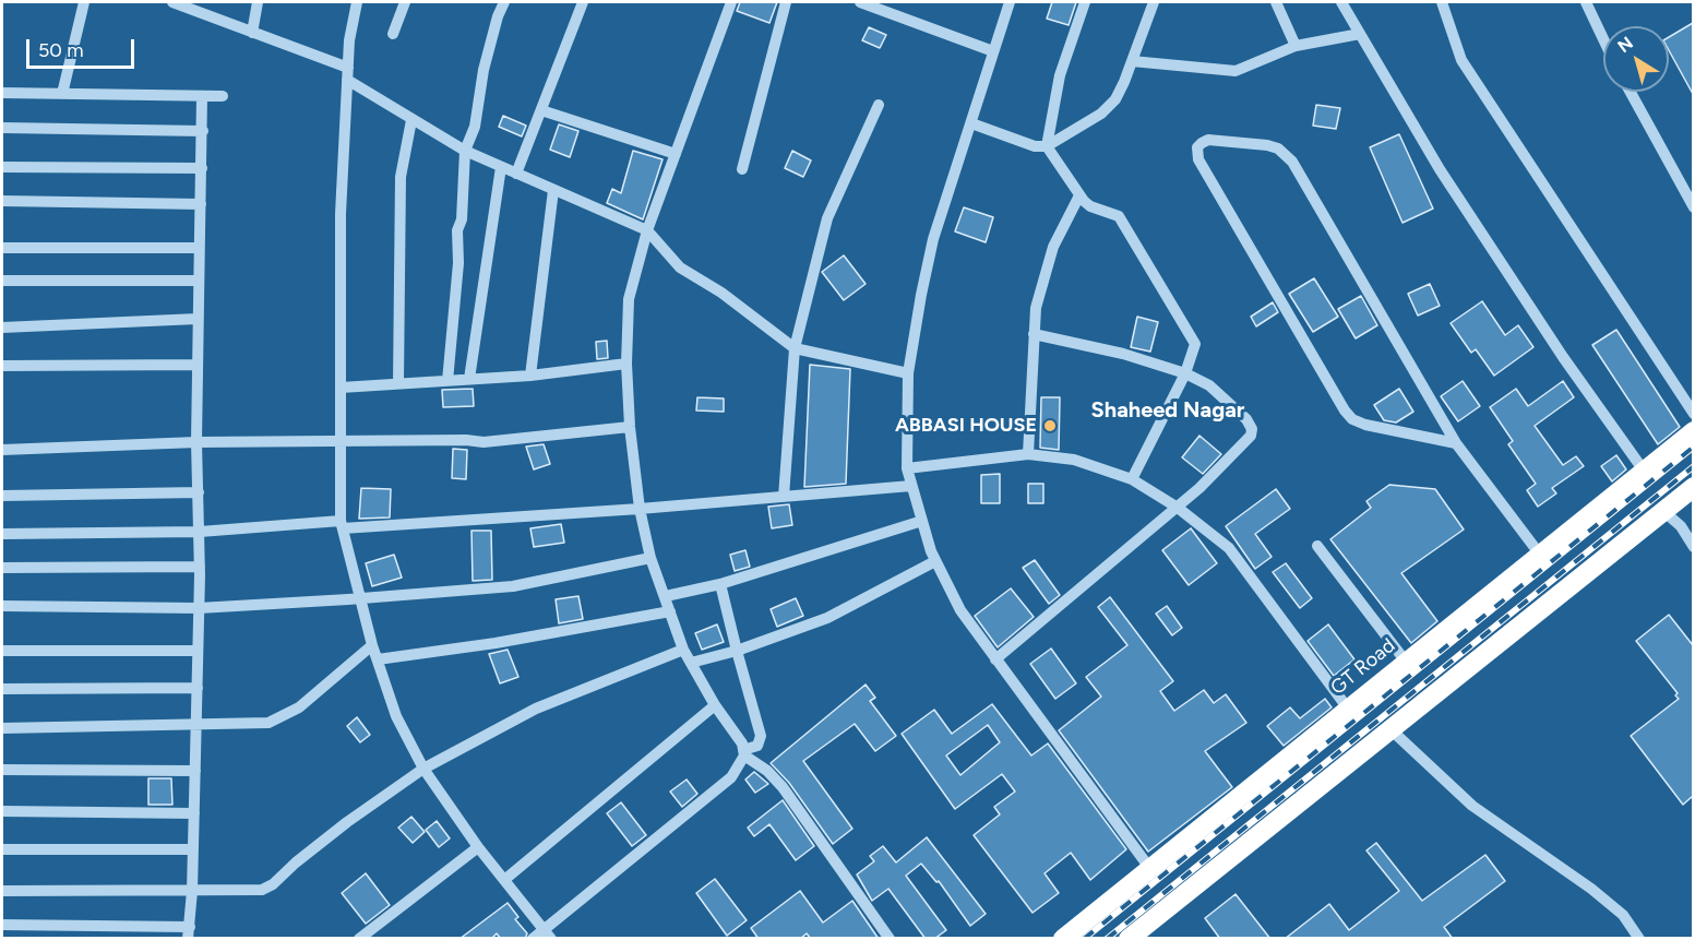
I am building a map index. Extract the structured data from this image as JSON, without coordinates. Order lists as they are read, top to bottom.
{
  "streets": {
    "highway": ["GT Road"]
  },
  "districts": ["Shaheed Nagar"],
  "places": ["ABBASI HOUSE"],
  "scale_bar": "50 m",
  "north": "top left"
}
